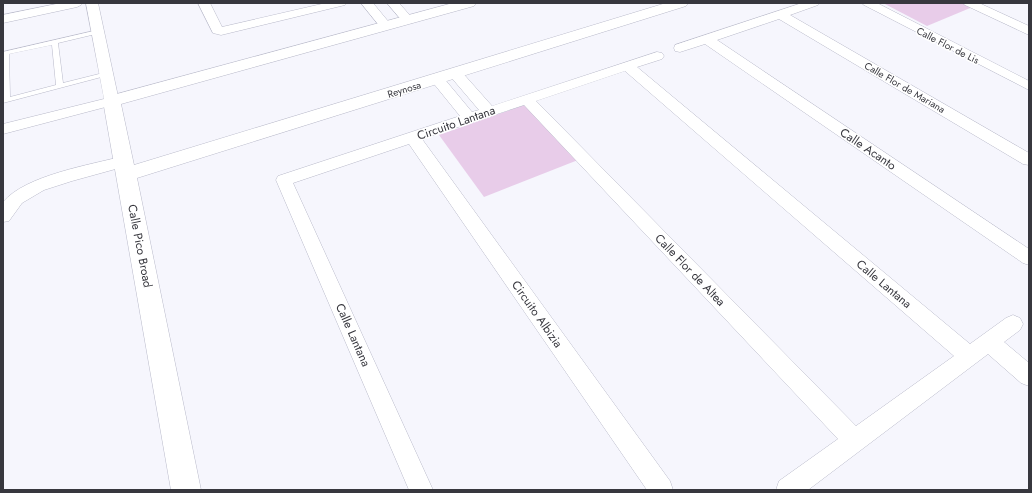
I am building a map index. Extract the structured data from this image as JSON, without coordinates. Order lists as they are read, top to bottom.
{
  "streets": {
    "main road": ["Reynosa", "Calle Pico Broad"],
    "street": [
      "Calle Flor de Lis",
      "Calle Flor de Mariana",
      "Circuito Lantana",
      "Calle Acanto",
      "Calle Flor de Altea",
      "Calle Lantana",
      "Circuito Albizia"
    ]
  },
  "crossings": [
    ["Reynosa", "Calle Pico Broad"],
    ["Circuito Lantana", "Calle Flor de Altea"],
    ["Circuito Lantana", "Calle Lantana"],
    ["Circuito Lantana", "Circuito Albizia"]
  ]
}
